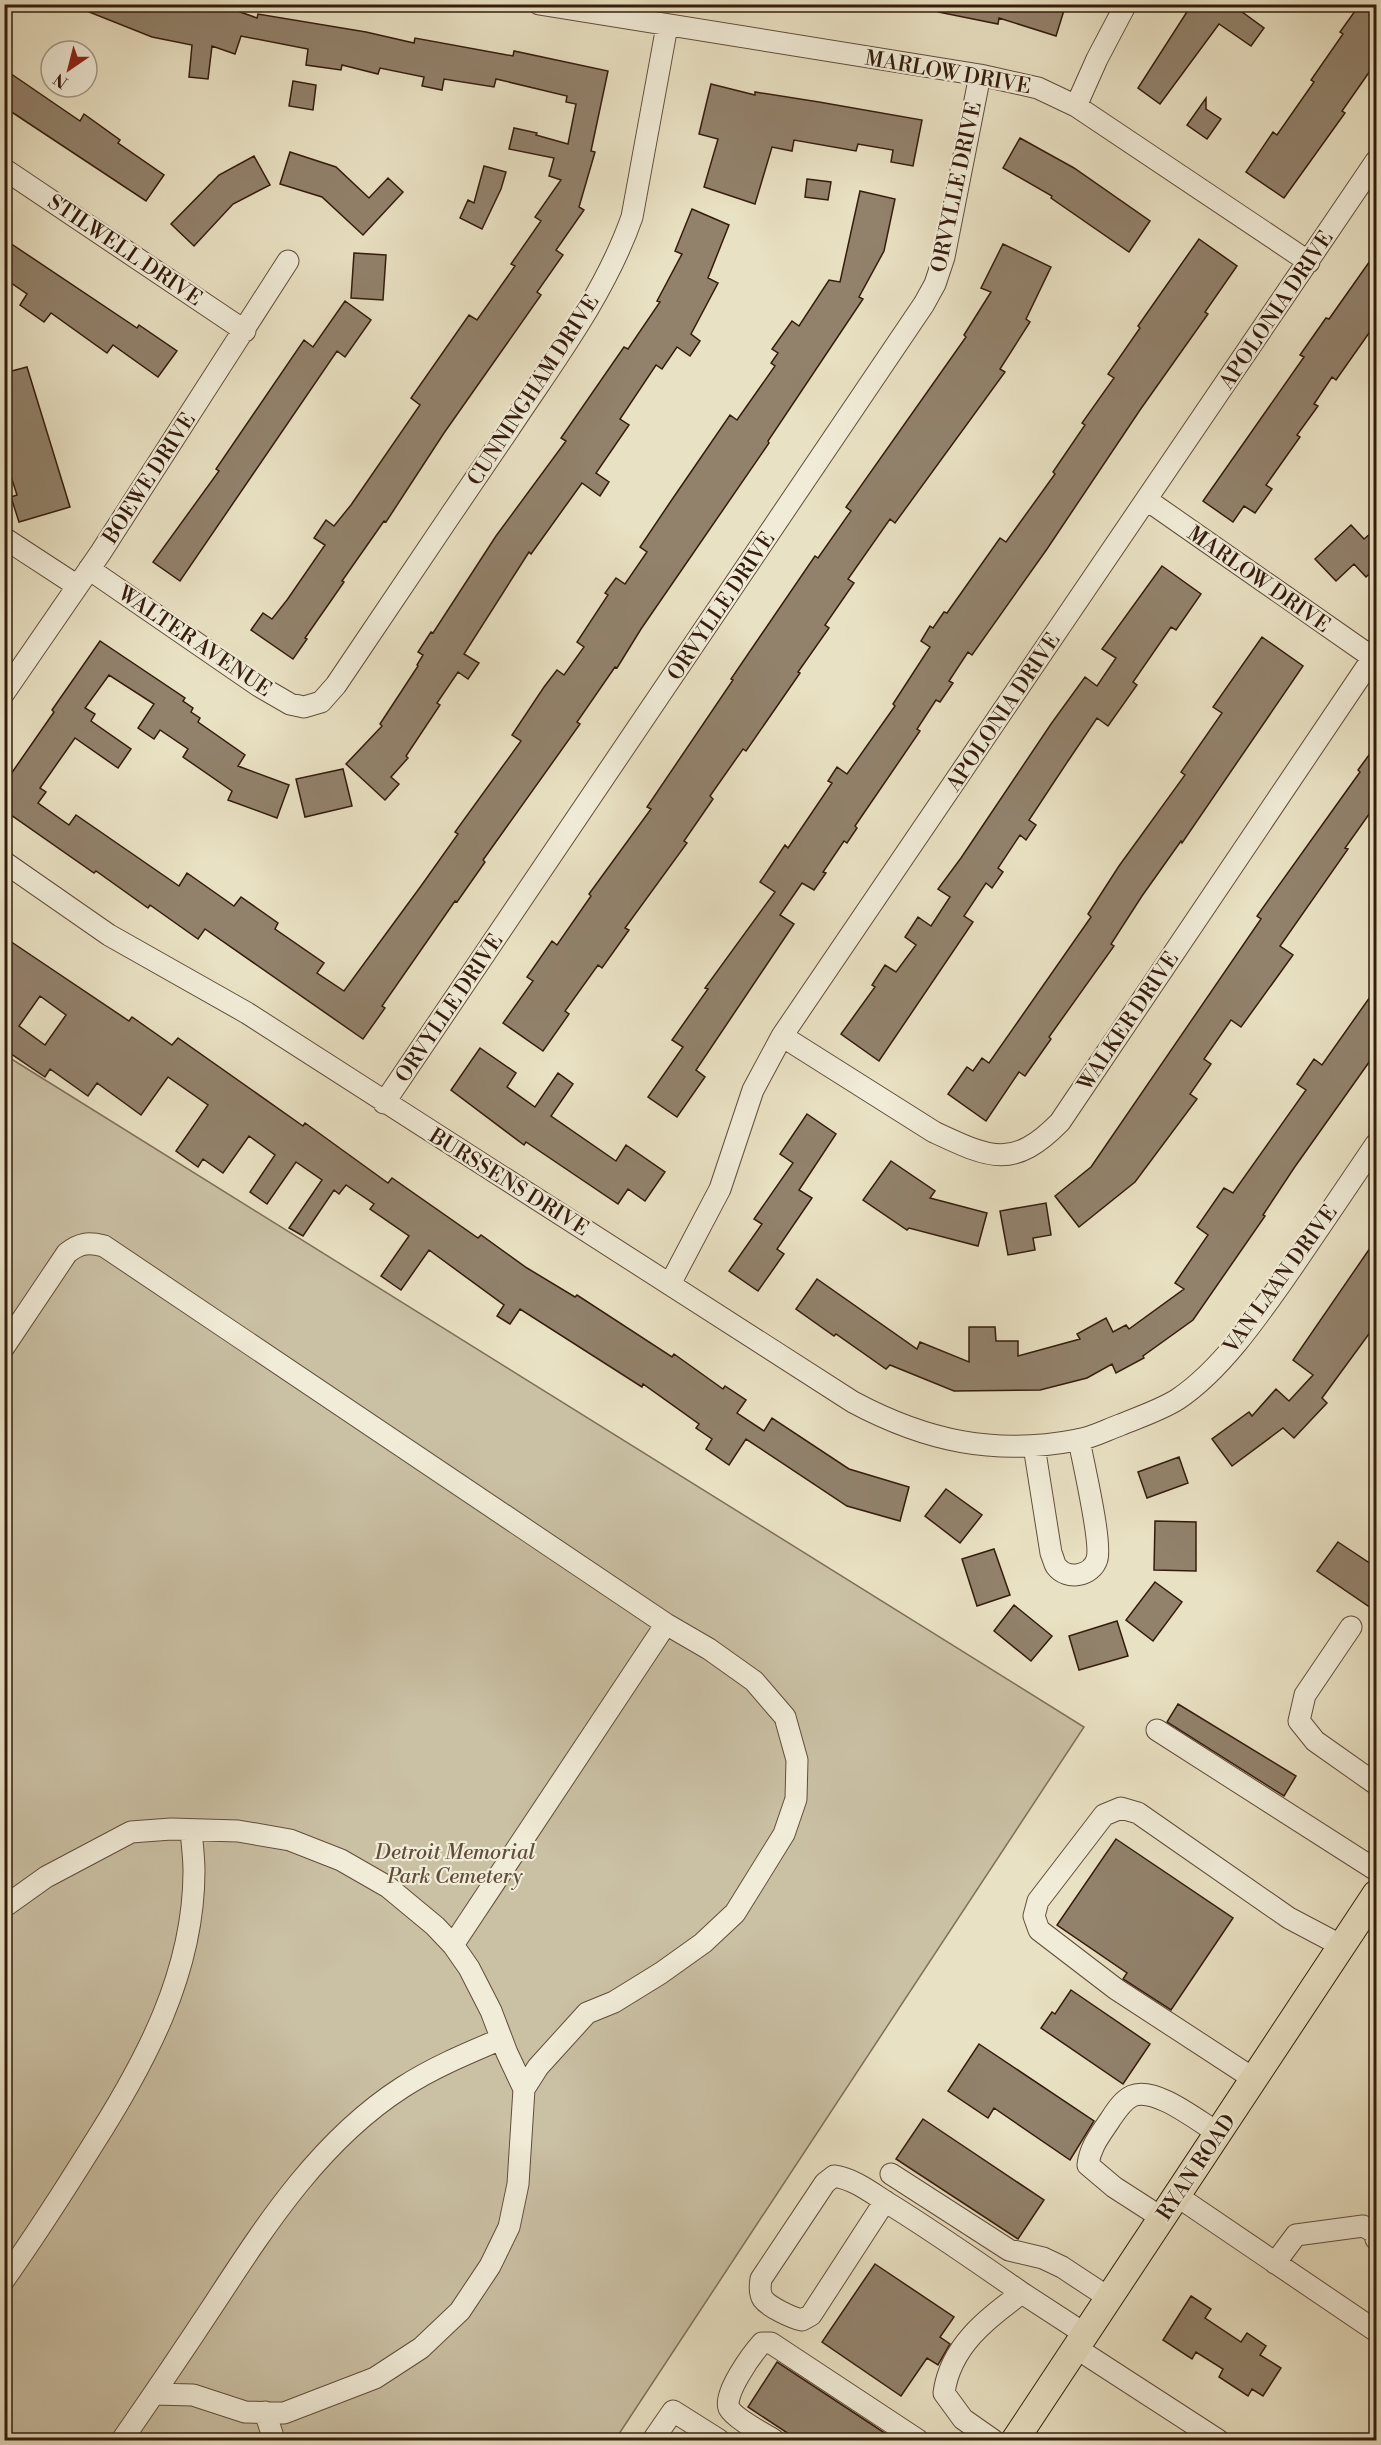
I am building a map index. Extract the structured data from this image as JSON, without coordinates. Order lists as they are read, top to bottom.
{
  "streets": {
    "main road": ["RYAN ROAD"],
    "street": [
      "MARLOW DRIVE",
      "ORVYLLE DRIVE",
      "STILWELL DRIVE",
      "APOLONIA DRIVE",
      "CUNNINGHAM DRIVE",
      "BOEWE DRIVE",
      "WALTER AVENUE",
      "WALKER DRIVE",
      "BURSSENS DRIVE",
      "VAN LAAN DRIVE"
    ]
  },
  "crossings": [
    ["MARLOW DRIVE", "ORVYLLE DRIVE"],
    ["MARLOW DRIVE", "APOLONIA DRIVE"],
    ["MARLOW DRIVE", "CUNNINGHAM DRIVE"],
    ["MARLOW DRIVE", "WALKER DRIVE"],
    ["ORVYLLE DRIVE", "BURSSENS DRIVE"],
    ["STILWELL DRIVE", "BOEWE DRIVE"],
    ["APOLONIA DRIVE", "WALKER DRIVE"],
    ["APOLONIA DRIVE", "BURSSENS DRIVE"],
    ["CUNNINGHAM DRIVE", "WALTER AVENUE"],
    ["BOEWE DRIVE", "WALTER AVENUE"],
    ["BURSSENS DRIVE", "VAN LAAN DRIVE"]
  ],
  "parks": ["Detroit Memorial Park Cemetery"],
  "north": "bottom left"
}
